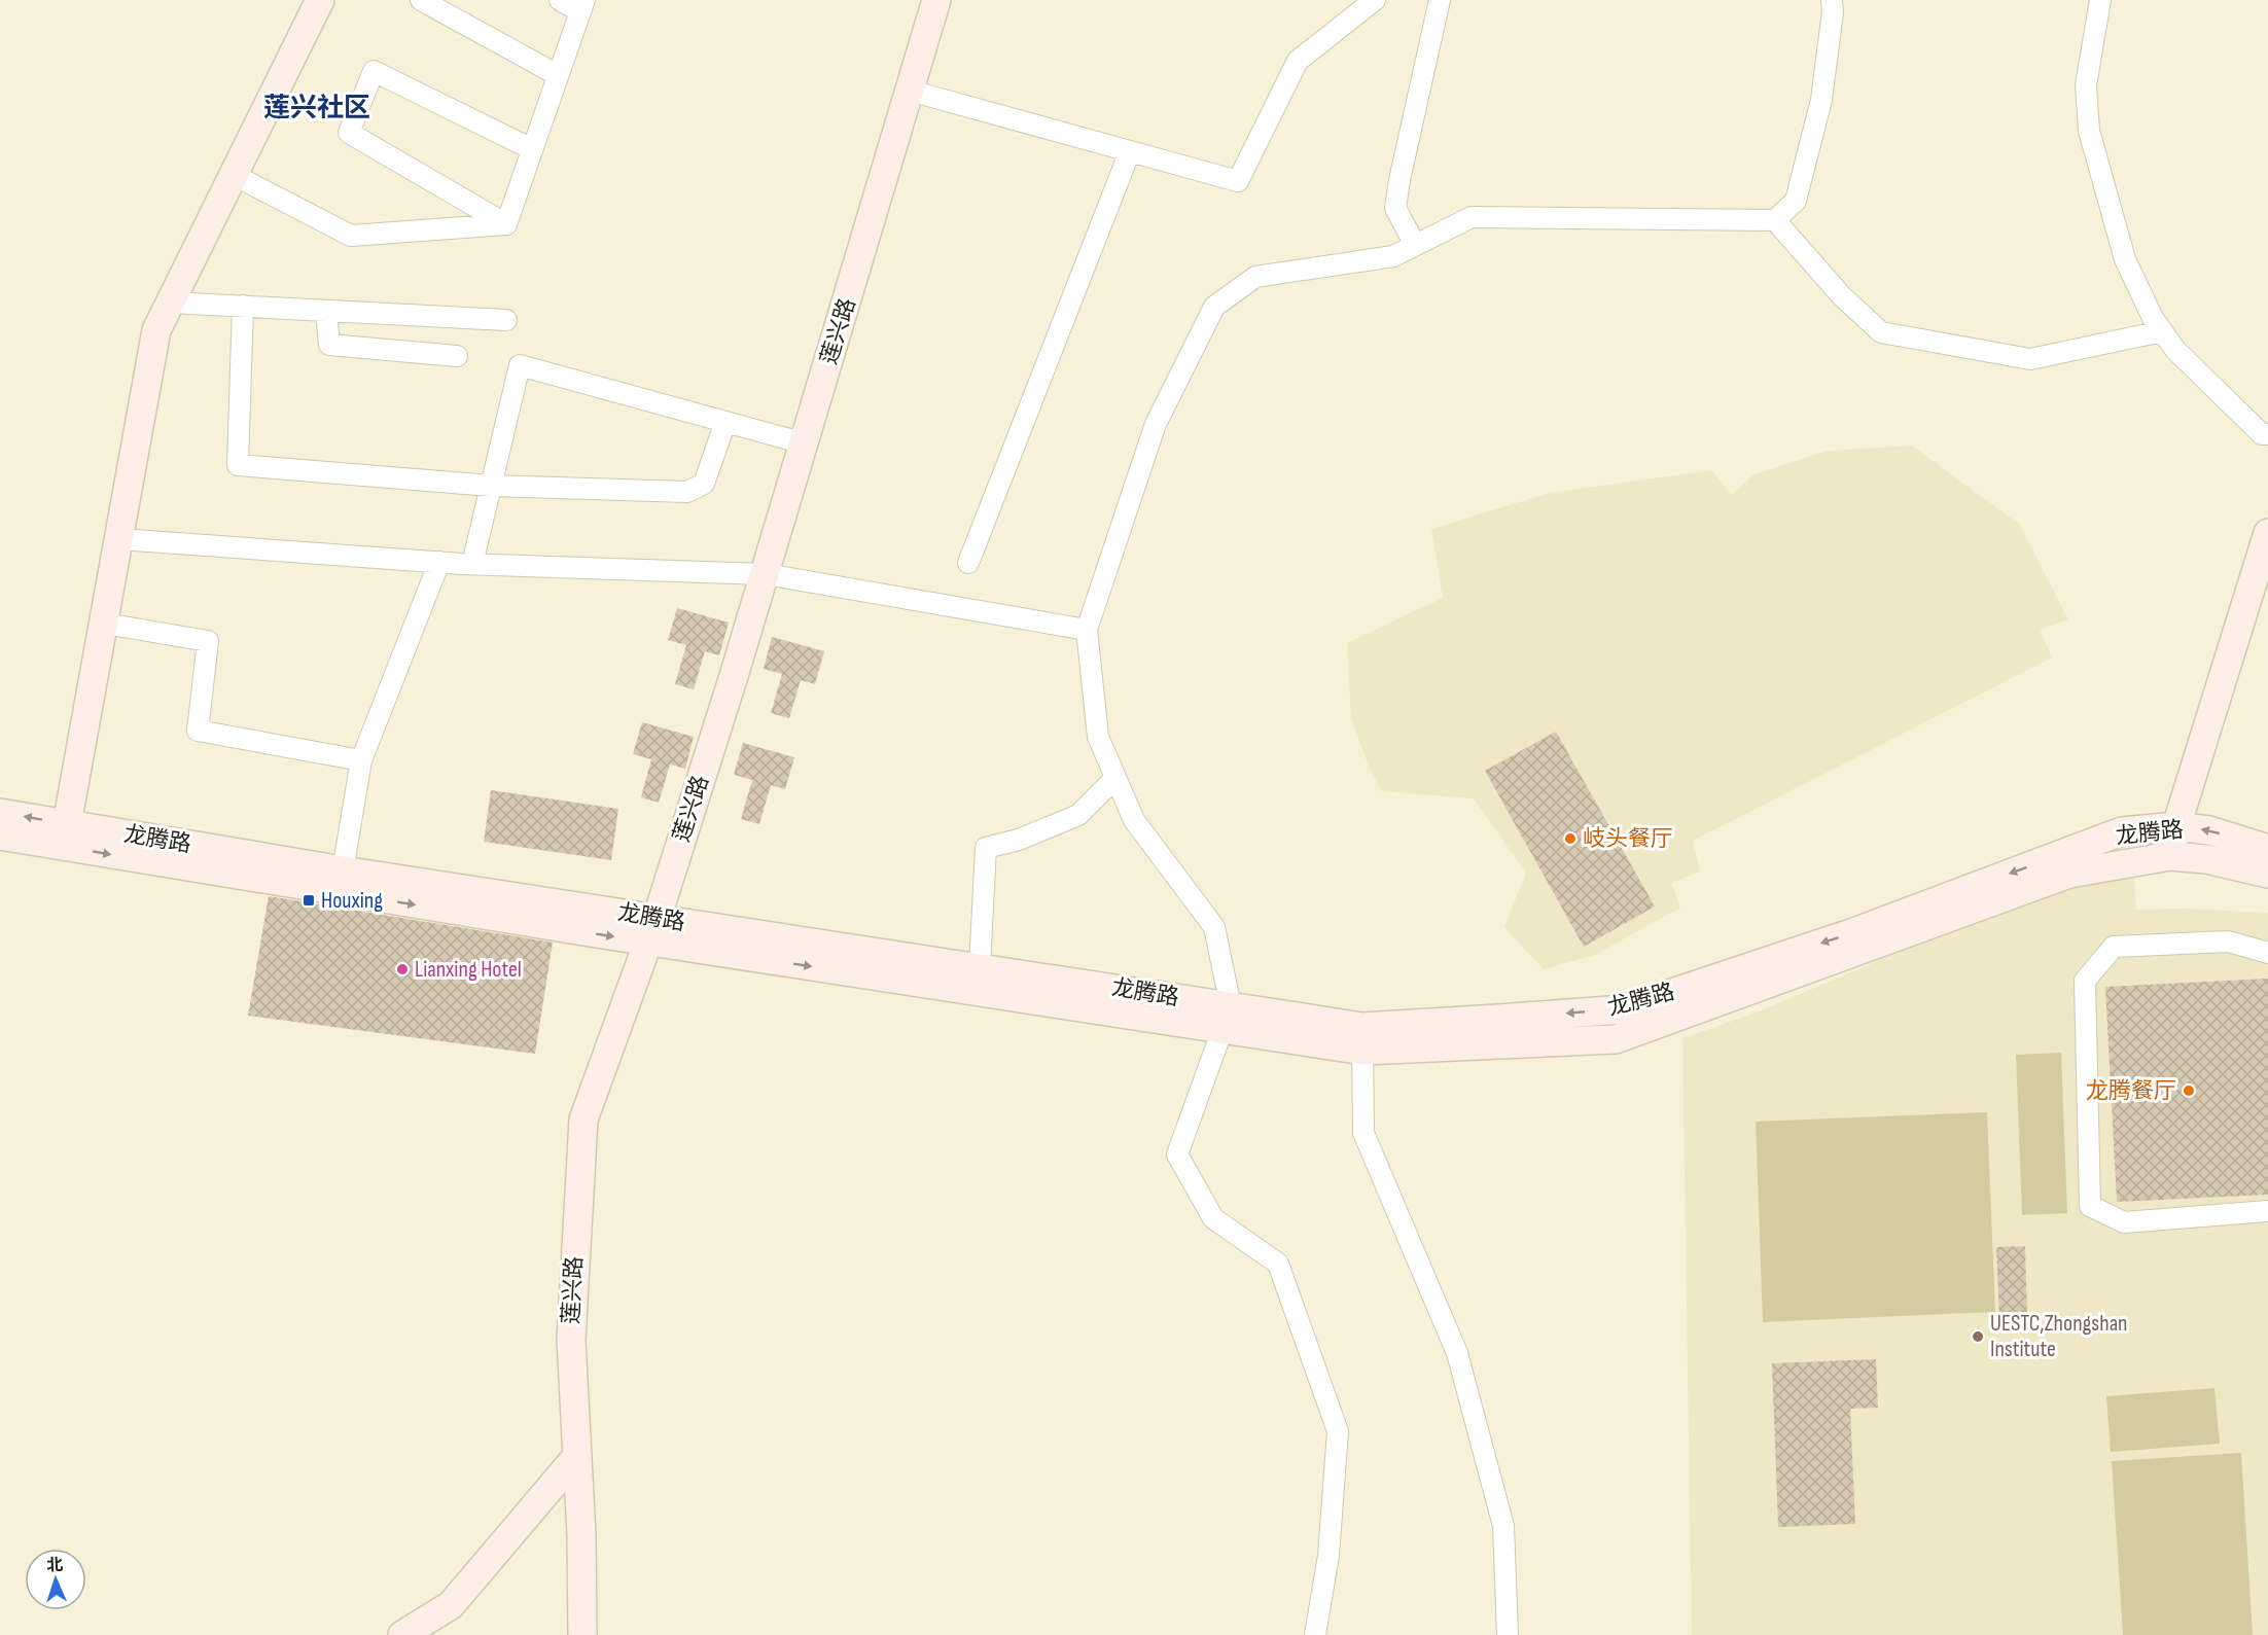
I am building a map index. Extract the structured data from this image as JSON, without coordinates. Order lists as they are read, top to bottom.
{
  "streets": {
    "street": ["莲兴路", "龙腾路"]
  },
  "crossings": [
    ["莲兴路", "龙腾路"]
  ],
  "districts": ["莲兴社区"],
  "places": {
    "other": [
      "岐头餐厅",
      "Lianxing Hotel",
      "龙腾餐厅",
      "UESTC,Zhongshan Institute"
    ],
    "transit": ["Houxing"]
  },
  "north": "top"
}
